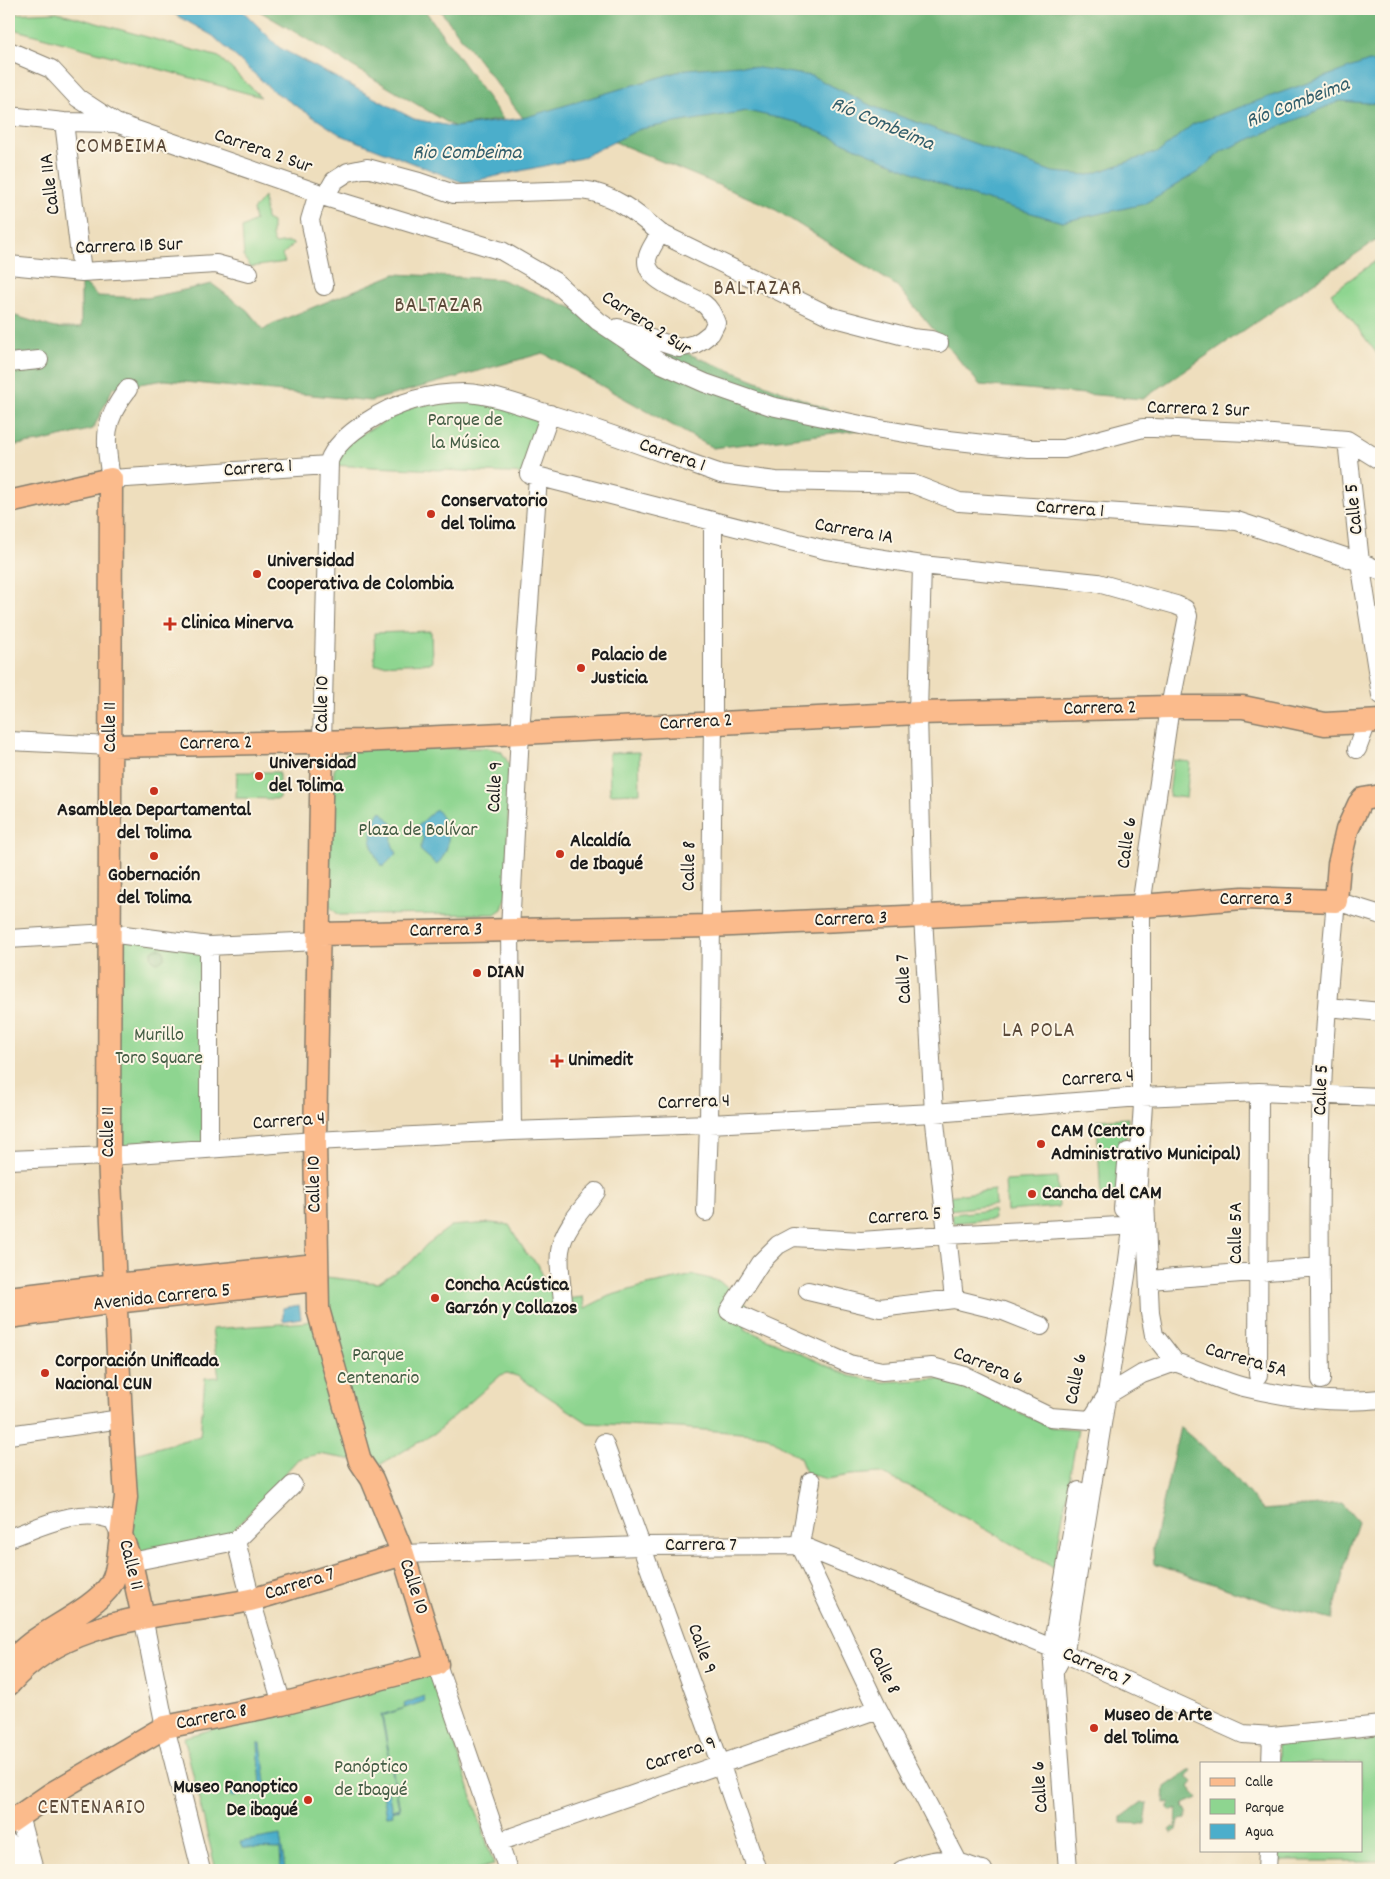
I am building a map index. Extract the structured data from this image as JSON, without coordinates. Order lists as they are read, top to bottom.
{
  "streets": {
    "main road": [
      "Carrera 1",
      "Calle 5",
      "Calle 10",
      "Carrera 2",
      "Calle 11",
      "Carrera 3",
      "Avenida Carrera 5",
      "Carrera 7",
      "Carrera 8"
    ],
    "street": [
      "Carrera 2 Sur",
      "Calle 11A",
      "Carrera 1B Sur",
      "Carrera 1A",
      "Calle 9",
      "Calle 6",
      "Calle 8",
      "Calle 7",
      "Carrera 4",
      "Carrera 5",
      "Calle 5A",
      "Carrera 5A",
      "Carrera 6",
      "Carrera 9"
    ]
  },
  "crossings": [
    ["Carrera 2 Sur", "Calle 11A"],
    ["Carrera 2 Sur", "Calle 5"],
    ["Calle 11A", "Carrera 1B Sur"],
    ["Carrera 1", "Calle 5"],
    ["Carrera 1", "Calle 10"],
    ["Carrera 1", "Calle 11"],
    ["Carrera 1", "Calle 9"],
    ["Calle 5", "Carrera 3"],
    ["Calle 5", "Carrera 4"],
    ["Carrera 1A", "Calle 9"],
    ["Carrera 1A", "Calle 6"],
    ["Carrera 1A", "Calle 8"],
    ["Carrera 1A", "Calle 7"],
    ["Calle 10", "Carrera 2"],
    ["Calle 10", "Carrera 3"],
    ["Calle 10", "Carrera 4"],
    ["Calle 10", "Avenida Carrera 5"],
    ["Calle 10", "Carrera 7"],
    ["Calle 10", "Carrera 8"],
    ["Calle 10", "Carrera 9"],
    ["Carrera 2", "Calle 11"],
    ["Carrera 2", "Calle 9"],
    ["Carrera 2", "Calle 6"],
    ["Carrera 2", "Calle 8"],
    ["Carrera 2", "Calle 7"],
    ["Calle 11", "Carrera 3"],
    ["Calle 11", "Carrera 4"],
    ["Calle 11", "Avenida Carrera 5"],
    ["Calle 11", "Carrera 7"],
    ["Calle 11", "Carrera 8"],
    ["Calle 9", "Carrera 3"],
    ["Calle 9", "Carrera 4"],
    ["Calle 9", "Carrera 7"],
    ["Calle 9", "Carrera 9"],
    ["Calle 6", "Carrera 3"],
    ["Calle 6", "Carrera 4"],
    ["Calle 6", "Carrera 5"],
    ["Calle 6", "Carrera 5A"],
    ["Calle 6", "Carrera 6"],
    ["Calle 6", "Carrera 7"],
    ["Calle 8", "Carrera 3"],
    ["Calle 8", "Carrera 4"],
    ["Calle 8", "Carrera 7"],
    ["Calle 8", "Carrera 9"],
    ["Carrera 3", "Calle 7"],
    ["Calle 7", "Carrera 4"],
    ["Calle 7", "Carrera 5"],
    ["Carrera 4", "Calle 5A"],
    ["Carrera 5", "Carrera 6"]
  ],
  "districts": [
    "COMBEIMA",
    "BALTAZAR",
    "BALTAZAR",
    "LA POLA",
    "CENTENARIO"
  ],
  "water": ["Río Combeima", "Rio Combeima"],
  "parks": [
    "Parque de la Música",
    "Plaza de Bolívar",
    "Murillo Toro Square",
    "Parque Centenario",
    "Panóptico de Ibagué"
  ],
  "places": {
    "other": [
      "Conservatorio del Tolima",
      "Universidad Cooperativa de Colombia",
      "Palacio de Justicia",
      "Universidad del Tolima",
      "Asamblea Departamental del Tolima",
      "Alcaldía de Ibagué",
      "Gobernación del Tolima",
      "DIAN",
      "CAM (Centro Administrativo Municipal)",
      "Cancha del CAM",
      "Concha Acústica Garzón y Collazos",
      "Corporación Unificada Nacional CUN",
      "Museo de Arte del Tolima",
      "Museo Panoptico De ibagué"
    ],
    "health": ["Clinica Minerva", "Unimedit"]
  },
  "legend": ["Calle", "Parque", "Agua"]
}
